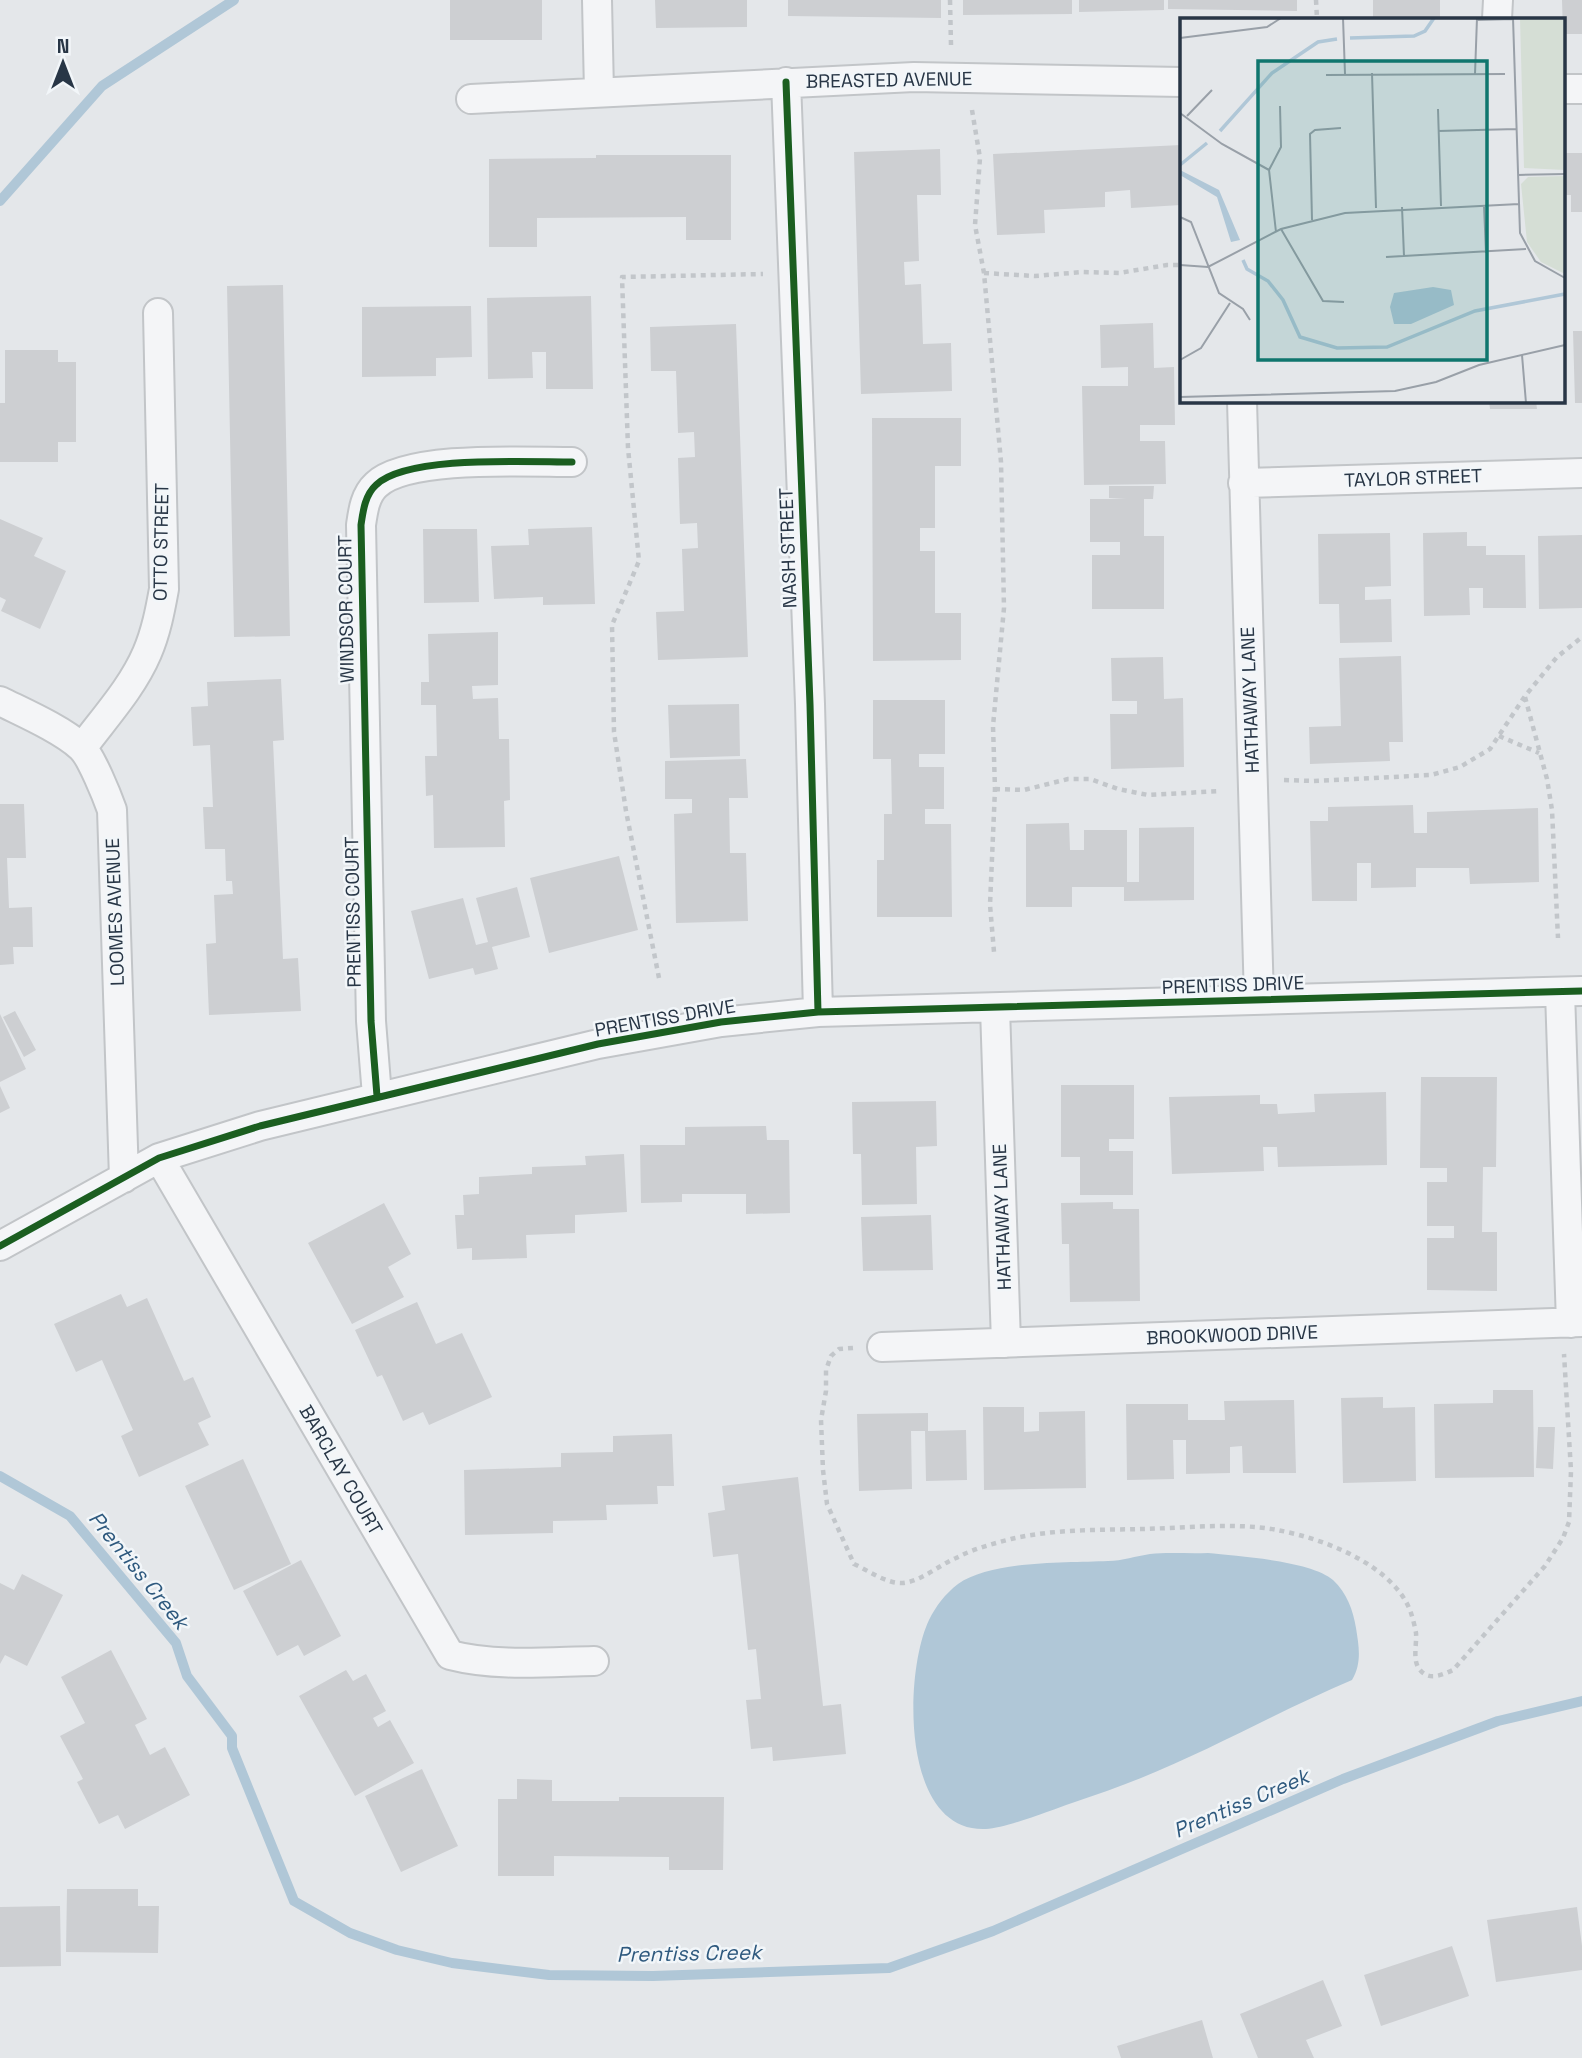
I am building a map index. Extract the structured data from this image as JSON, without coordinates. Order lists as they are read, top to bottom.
{
  "streets": {
    "street": [
      "BREASTED AVENUE",
      "TAYLOR STREET",
      "OTTO STREET",
      "NASH STREET",
      "WINDSOR COURT",
      "HATHAWAY LANE",
      "LOOMES AVENUE",
      "PRENTISS COURT",
      "PRENTISS DRIVE",
      "BROOKWOOD DRIVE",
      "BARCLAY COURT"
    ]
  },
  "crossings": [
    ["BREASTED AVENUE", "NASH STREET"],
    ["TAYLOR STREET", "HATHAWAY LANE"],
    ["OTTO STREET", "LOOMES AVENUE"],
    ["NASH STREET", "PRENTISS DRIVE"],
    ["WINDSOR COURT", "PRENTISS COURT"],
    ["HATHAWAY LANE", "PRENTISS DRIVE"],
    ["HATHAWAY LANE", "BROOKWOOD DRIVE"],
    ["LOOMES AVENUE", "PRENTISS DRIVE"],
    ["PRENTISS COURT", "PRENTISS DRIVE"],
    ["PRENTISS DRIVE", "BARCLAY COURT"]
  ],
  "water": ["Prentiss Creek"],
  "north": "top"
}
